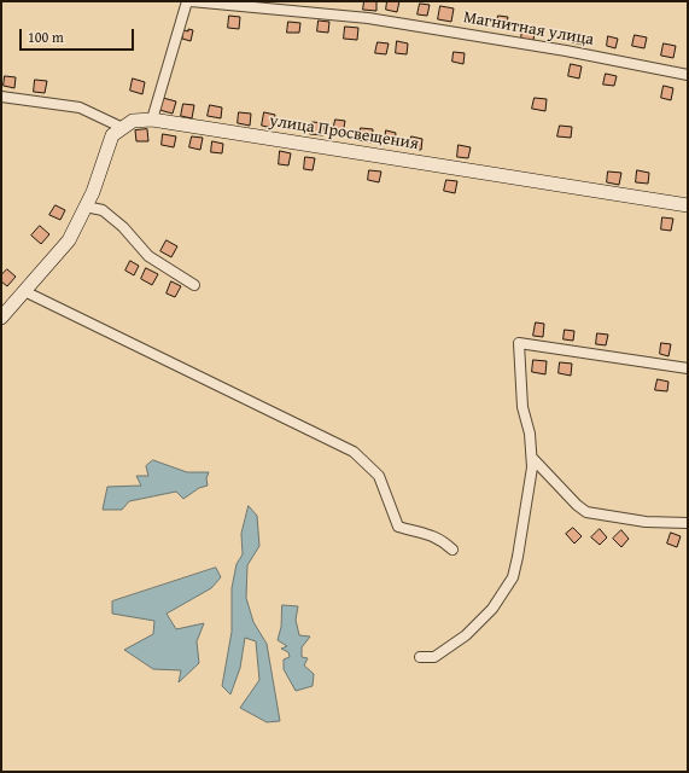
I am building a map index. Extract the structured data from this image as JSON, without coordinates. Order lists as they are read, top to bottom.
{
  "streets": {
    "street": ["Магнитная улица", "улица Просвещения"]
  },
  "scale_bar": "100 m"
}
